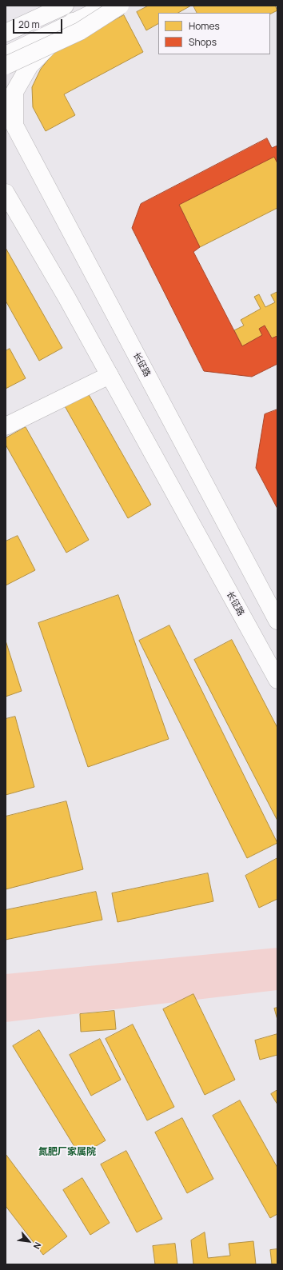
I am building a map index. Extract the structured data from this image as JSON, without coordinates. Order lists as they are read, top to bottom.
{
  "streets": {
    "main road": ["长征路"]
  },
  "districts": ["氮肥厂家属院"],
  "legend": ["Homes", "Shops"],
  "scale_bar": "20 m",
  "north": "bottom right"
}
